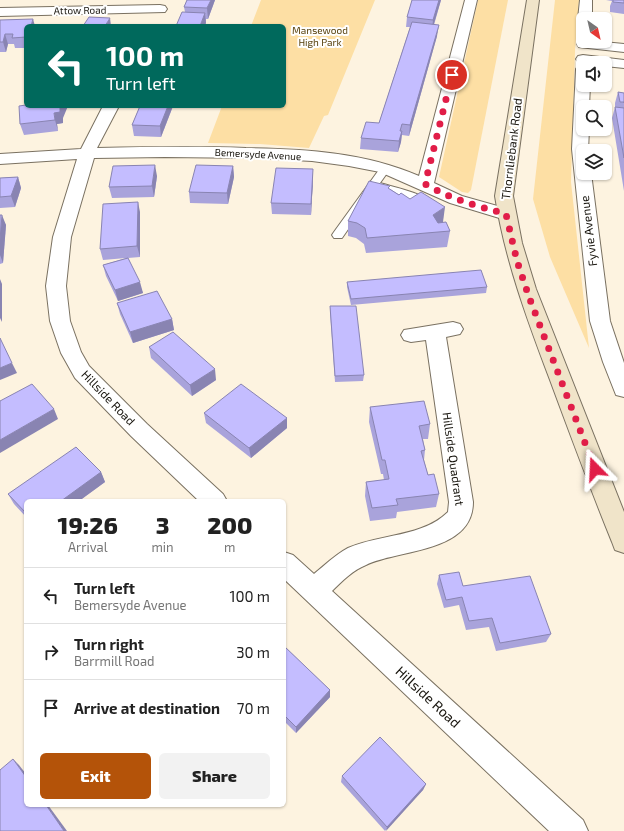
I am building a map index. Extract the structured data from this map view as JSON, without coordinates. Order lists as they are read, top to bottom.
{
  "streets": {
    "main road": ["Thornliebank Road"],
    "street": [
      "Attow Road",
      "Bemersyde Avenue",
      "Fyvie Avenue",
      "Hillside Road",
      "Hillside Quadrant"
    ]
  },
  "crossings": [
    ["Thornliebank Road", "Bemersyde Avenue"],
    ["Bemersyde Avenue", "Hillside Road"],
    ["Hillside Road", "Hillside Quadrant"]
  ],
  "parks": ["Mansewood High Park"],
  "north": "bottom right",
  "page": {
    "turn": ["100 m", "Turn left"],
    "eta": [
      "19:26",
      "Arrival",
      "3",
      "min",
      "200",
      "m"
    ],
    "list": [
      {
        "name": "Turn left",
        "note": "Bemersyde Avenue",
        "value": "100 m"
      },
      {
        "name": "Turn right",
        "note": "Barrmill Road",
        "value": "30 m"
      },
      {
        "name": "Arrive at destination",
        "value": "70 m"
      }
    ],
    "buttons": ["Exit", "Share"]
  }
}
